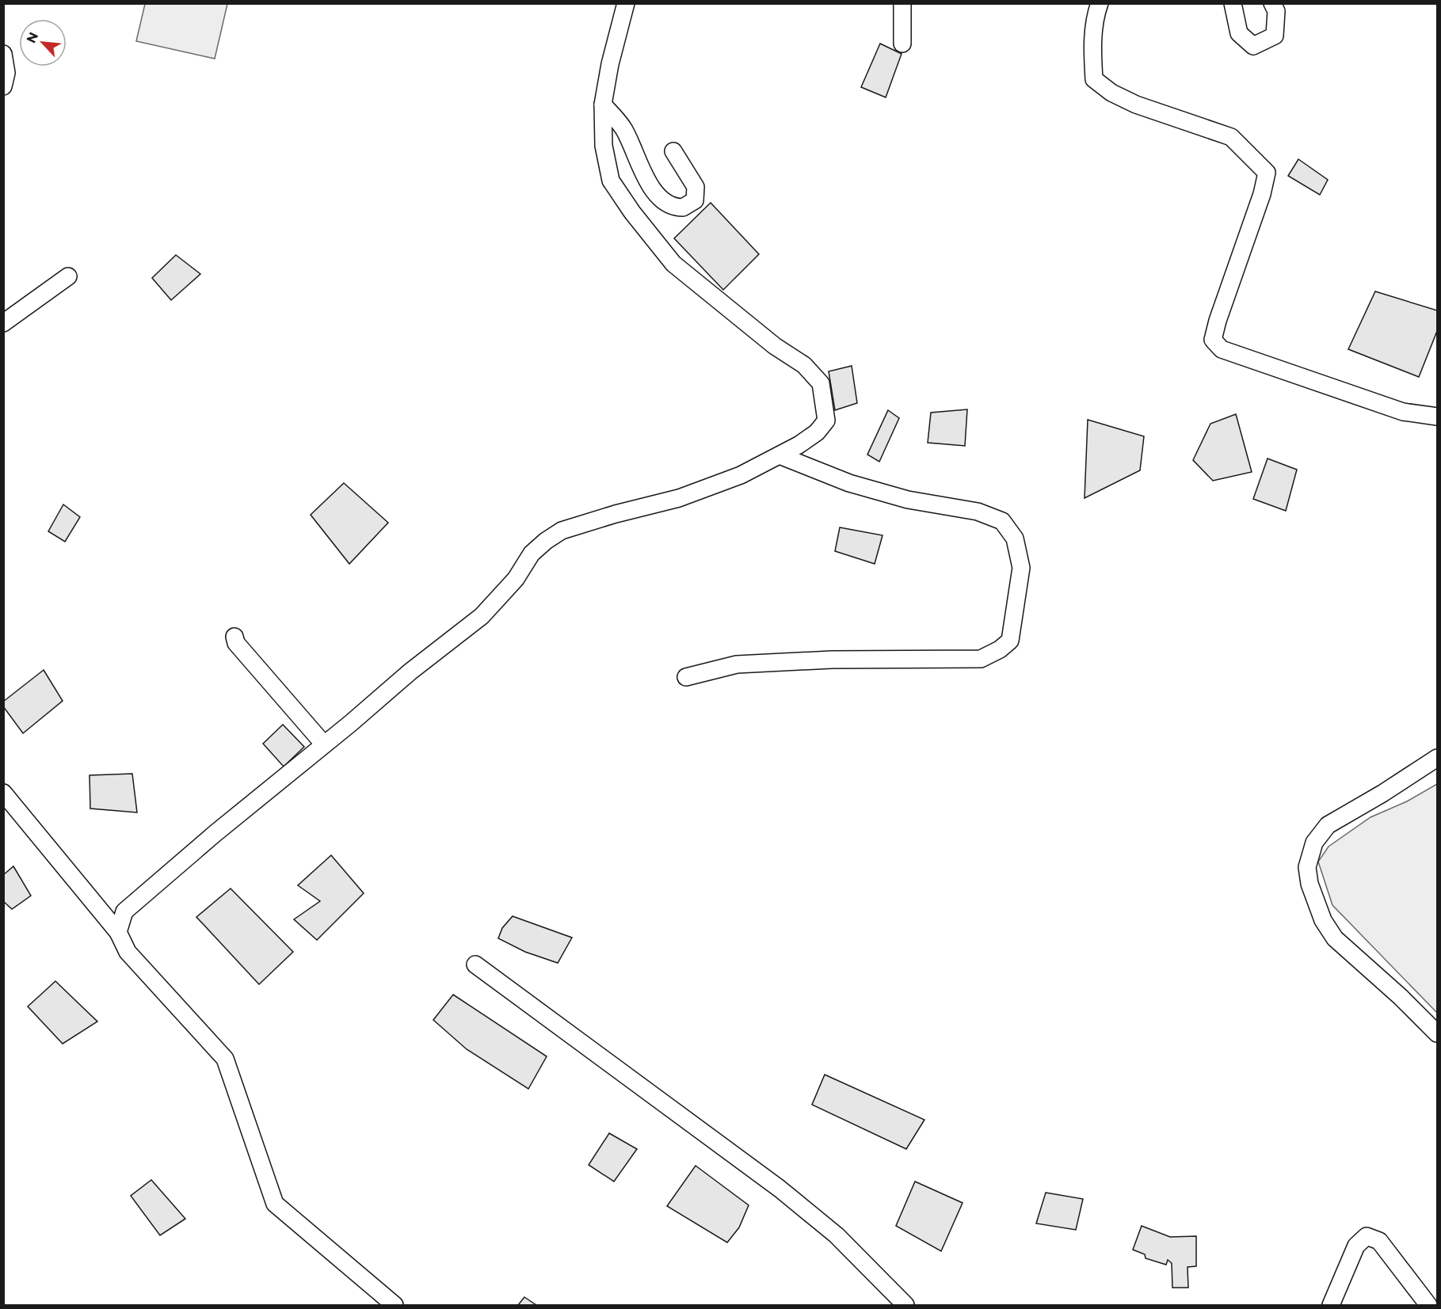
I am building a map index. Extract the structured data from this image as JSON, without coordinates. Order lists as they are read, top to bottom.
{
  "north": "top left"
}
